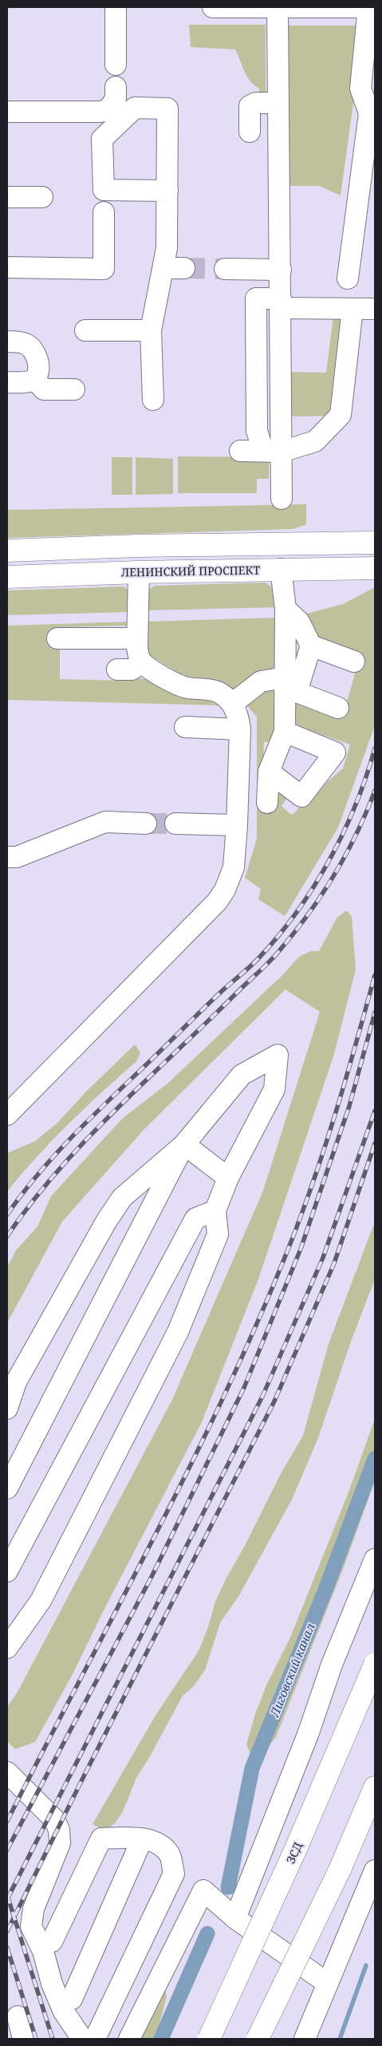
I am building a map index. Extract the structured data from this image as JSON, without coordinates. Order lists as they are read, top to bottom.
{
  "streets": {
    "main road": ["ЛЕНИНСКИЙ ПРОСПЕКТ", "ЗСД"]
  },
  "water": ["Лиговский канал"]
}
